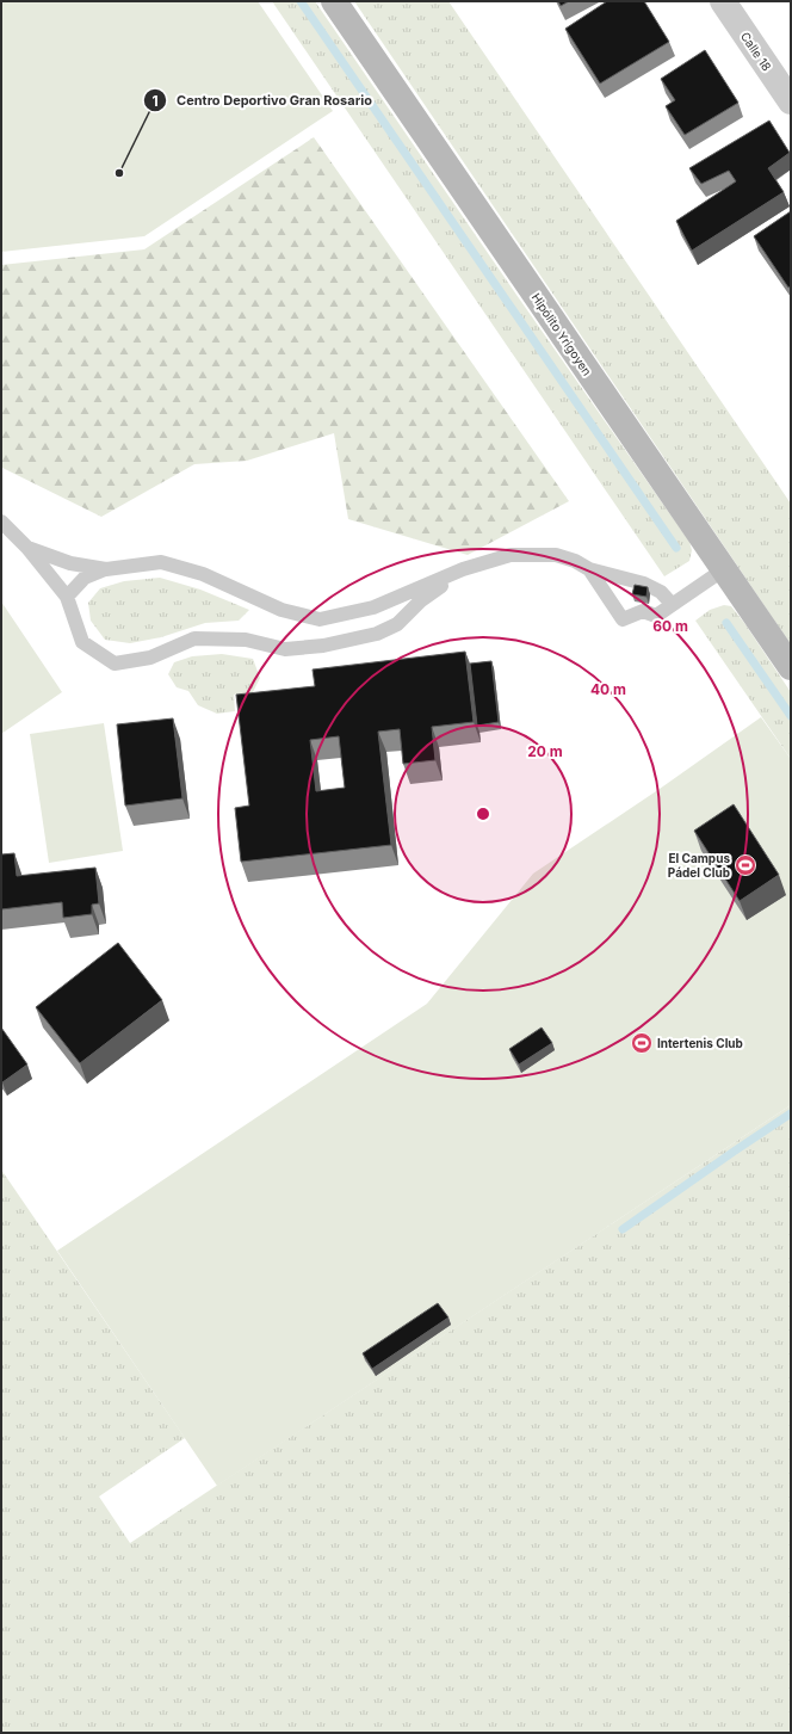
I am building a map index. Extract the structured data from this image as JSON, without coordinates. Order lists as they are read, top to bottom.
{
  "streets": {
    "main road": ["Hipólito Yrigoyen"],
    "street": ["Calle 18"]
  },
  "places": {
    "other": ["Centro Deportivo Gran Rosario"],
    "sports": ["El Campus Pádel Club", "Intertenis Club"]
  },
  "rings": ["60 m", "40 m", "20 m"]
}
